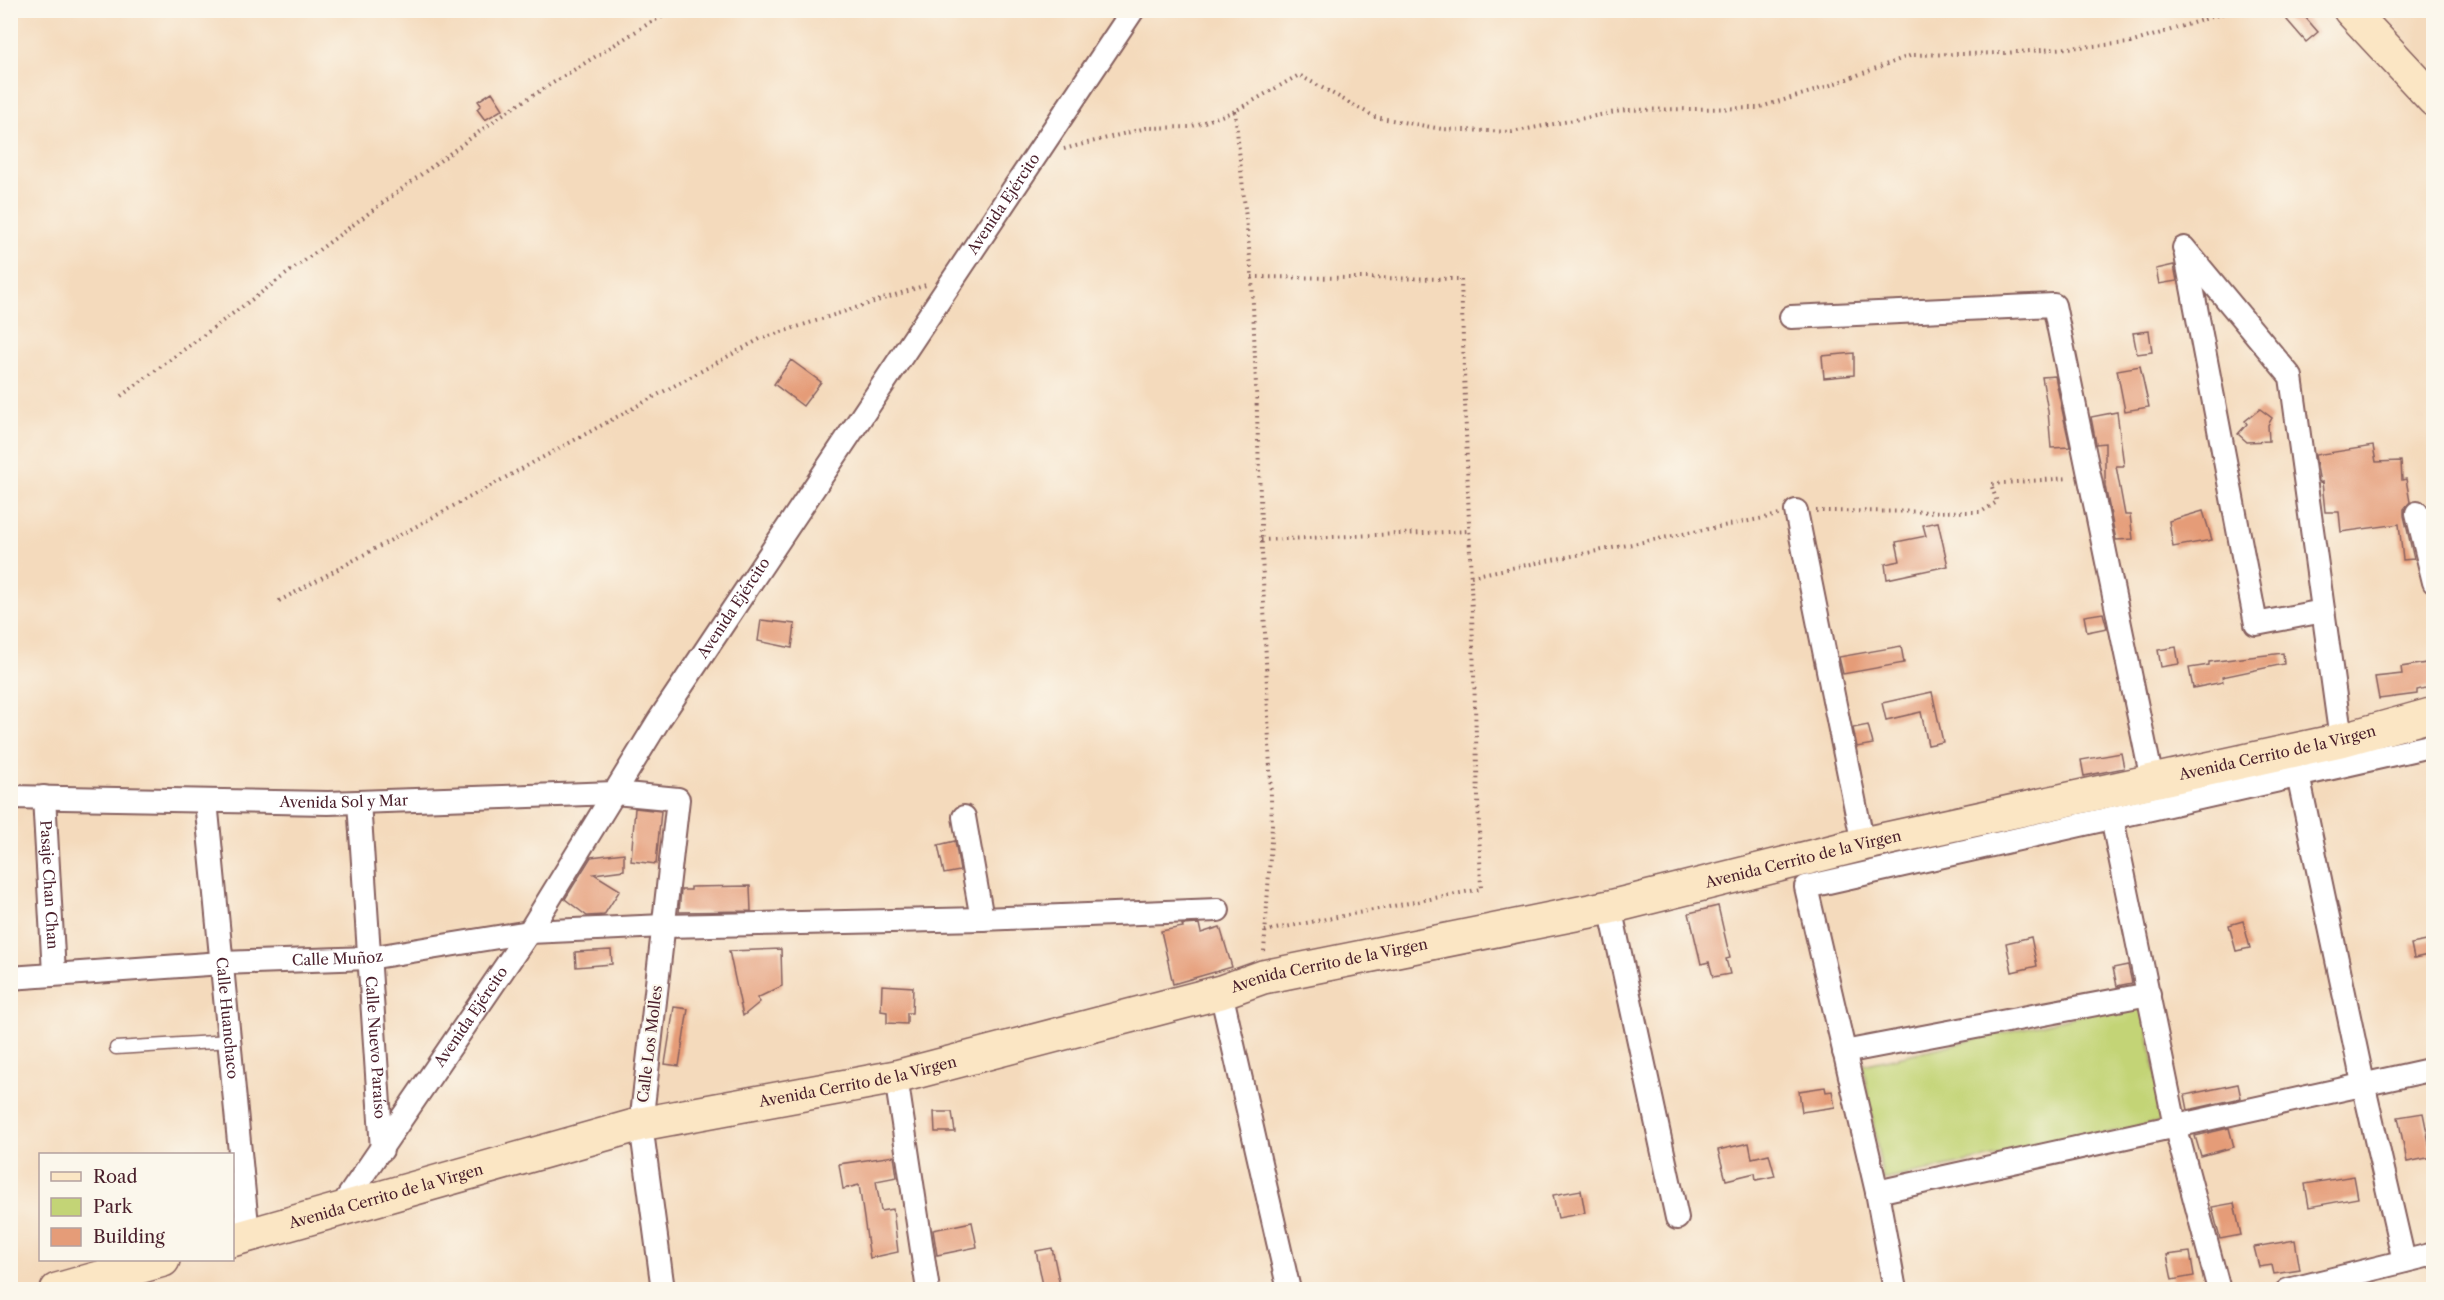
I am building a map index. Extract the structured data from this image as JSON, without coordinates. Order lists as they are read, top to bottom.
{
  "streets": {
    "street": [
      "Avenida Ejército",
      "Avenida Cerrito de la Virgen",
      "Avenida Sol y Mar",
      "Pasaje Chan Chan",
      "Calle Muñoz",
      "Calle Huanchaco",
      "Calle Los Molles",
      "Calle Nuevo Paraíso"
    ]
  },
  "crossings": [
    ["Avenida Ejército", "Avenida Cerrito de la Virgen"],
    ["Avenida Ejército", "Avenida Sol y Mar"],
    ["Avenida Ejército", "Calle Muñoz"],
    ["Avenida Ejército", "Calle Nuevo Paraíso"],
    ["Avenida Cerrito de la Virgen", "Calle Huanchaco"],
    ["Avenida Cerrito de la Virgen", "Calle Los Molles"],
    ["Avenida Sol y Mar", "Pasaje Chan Chan"],
    ["Avenida Sol y Mar", "Calle Huanchaco"],
    ["Avenida Sol y Mar", "Calle Los Molles"],
    ["Avenida Sol y Mar", "Calle Nuevo Paraíso"],
    ["Pasaje Chan Chan", "Calle Muñoz"],
    ["Calle Muñoz", "Calle Huanchaco"],
    ["Calle Muñoz", "Calle Los Molles"],
    ["Calle Muñoz", "Calle Nuevo Paraíso"]
  ],
  "legend": ["Road", "Park", "Building"]
}
